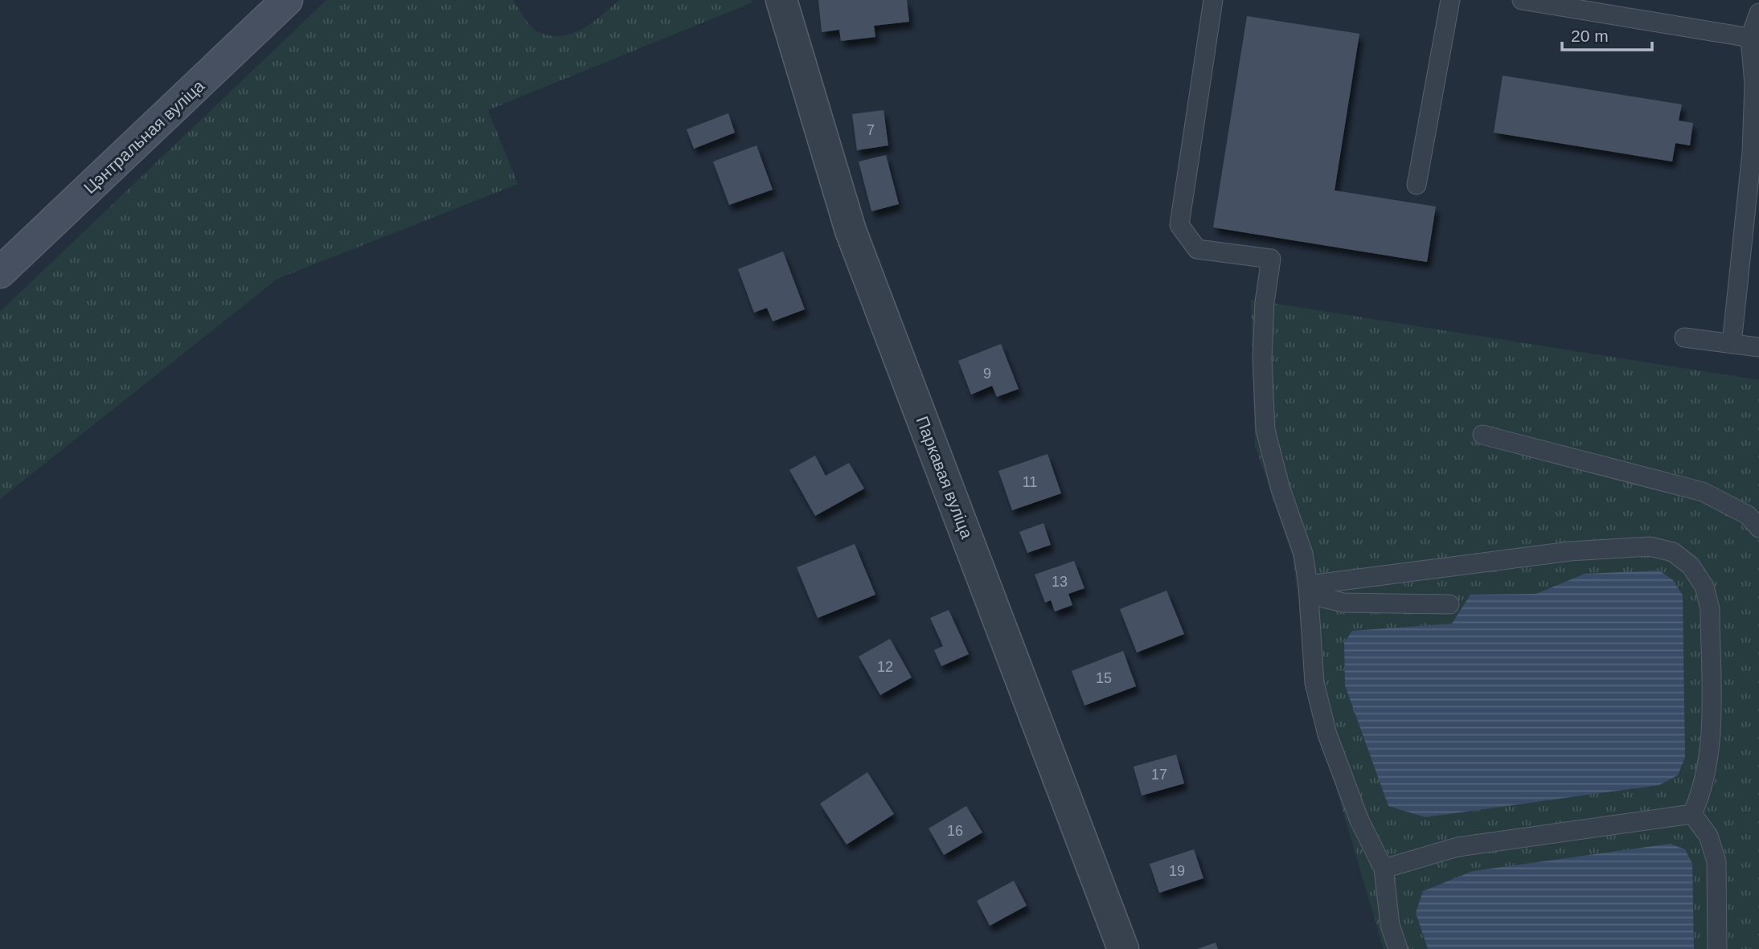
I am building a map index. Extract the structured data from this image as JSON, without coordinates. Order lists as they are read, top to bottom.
{
  "streets": {
    "main road": ["Цэнтральная вуліца"],
    "street": ["Паркавая вуліца"]
  },
  "house_numbers": [
    "7",
    "9",
    "11",
    "13",
    "12",
    "15",
    "17",
    "16",
    "19"
  ],
  "scale_bar": "20 m"
}
